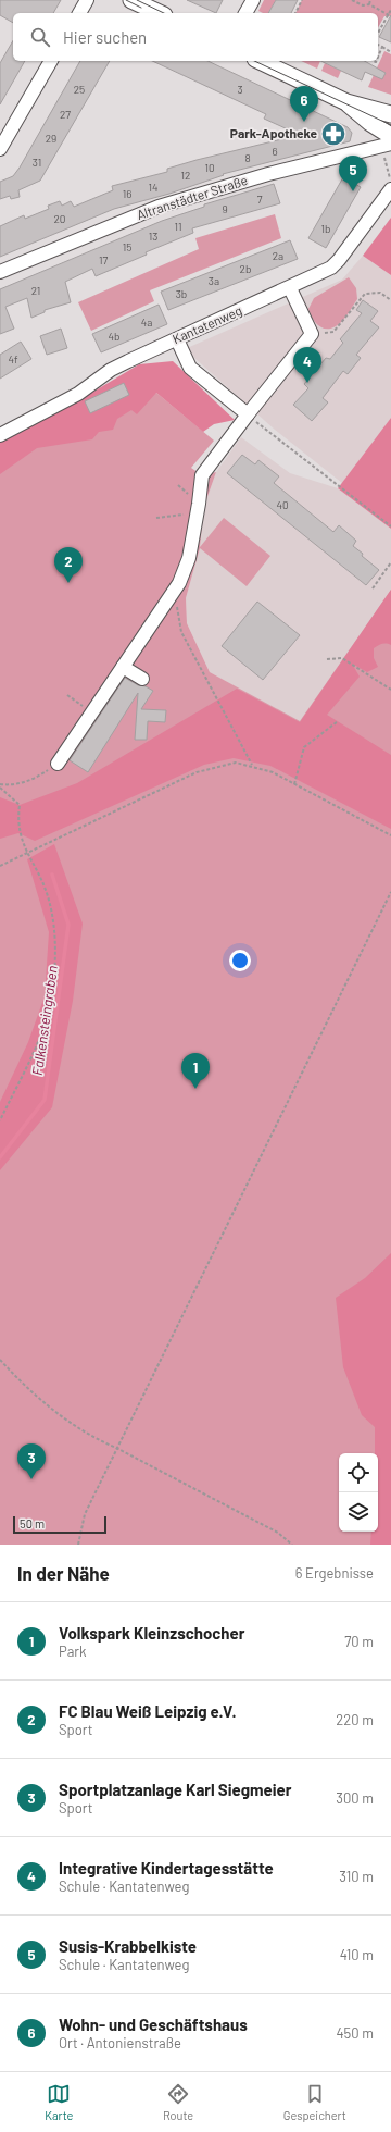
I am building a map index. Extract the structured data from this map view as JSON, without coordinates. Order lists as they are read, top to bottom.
{
  "streets": {
    "street": ["Altranstädter Straße", "Kantatenweg"]
  },
  "water": ["Falkensteingraben"],
  "places": {
    "pharmacy": ["Park-Apotheke"]
  },
  "house_numbers": [
    "25",
    "3",
    "27",
    "29",
    "6",
    "8",
    "31",
    "10",
    "12",
    "14",
    "16",
    "7",
    "9",
    "20",
    "11",
    "1b",
    "13",
    "15",
    "2a",
    "17",
    "2b",
    "3a",
    "21",
    "3b",
    "4a",
    "4b",
    "4f",
    "40"
  ],
  "scale_bar": "50 m",
  "page": {
    "search": "Hier suchen",
    "pins": [
      "6",
      "5",
      "4",
      "2",
      "1",
      "3"
    ],
    "scale": "50 m",
    "heading": ["In der Nähe", "6 Ergebnisse"],
    "list": [
      {
        "mark": "1",
        "name": "Volkspark Kleinzschocher",
        "note": "Park",
        "value": "70 m"
      },
      {
        "mark": "2",
        "name": "FC Blau Weiß Leipzig e.V.",
        "note": "Sport",
        "value": "220 m"
      },
      {
        "mark": "3",
        "name": "Sportplatzanlage Karl Siegmeier",
        "note": "Sport",
        "value": "300 m"
      },
      {
        "mark": "4",
        "name": "Integrative Kindertagesstätte",
        "note": "Schule · Kantatenweg",
        "value": "310 m"
      },
      {
        "mark": "5",
        "name": "Susis-Krabbelkiste",
        "note": "Schule · Kantatenweg",
        "value": "410 m"
      },
      {
        "mark": "6",
        "name": "Wohn- und Geschäftshaus",
        "note": "Ort · Antonienstraße",
        "value": "450 m"
      }
    ],
    "nav": ["Karte", "Route", "Gespeichert"]
  }
}
